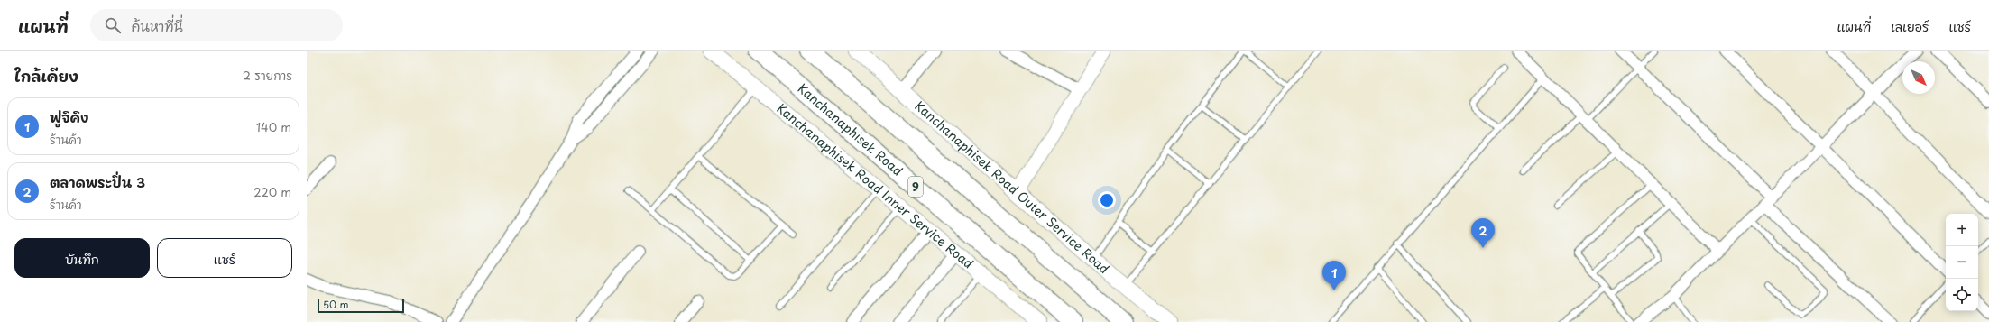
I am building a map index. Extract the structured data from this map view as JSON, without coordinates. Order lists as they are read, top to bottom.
{
  "streets": {
    "highway": ["Kanchanaphisek Road", "9"],
    "main road": ["Kanchanaphisek Road Inner Service Road", "Kanchanaphisek Road Outer Service Road"]
  },
  "scale_bar": "50 m",
  "north": "bottom right",
  "page": {
    "header": "แผนที่",
    "search": "ค้นหาที่นี่",
    "nav": ["แผนที่", "เลเยอร์", "แชร์"],
    "heading": ["ใกล้เคียง", "2 รายการ"],
    "list": [
      {
        "mark": "1",
        "name": "ฟูจิคิง",
        "note": "ร้านค้า",
        "value": "140 m"
      },
      {
        "mark": "2",
        "name": "ตลาดพระปิ่น 3",
        "note": "ร้านค้า",
        "value": "220 m"
      }
    ],
    "map_buttons": ["+", "−"],
    "pins": ["2", "1"],
    "buttons": ["บันทึก", "แชร์"],
    "scale": "50 m"
  }
}
